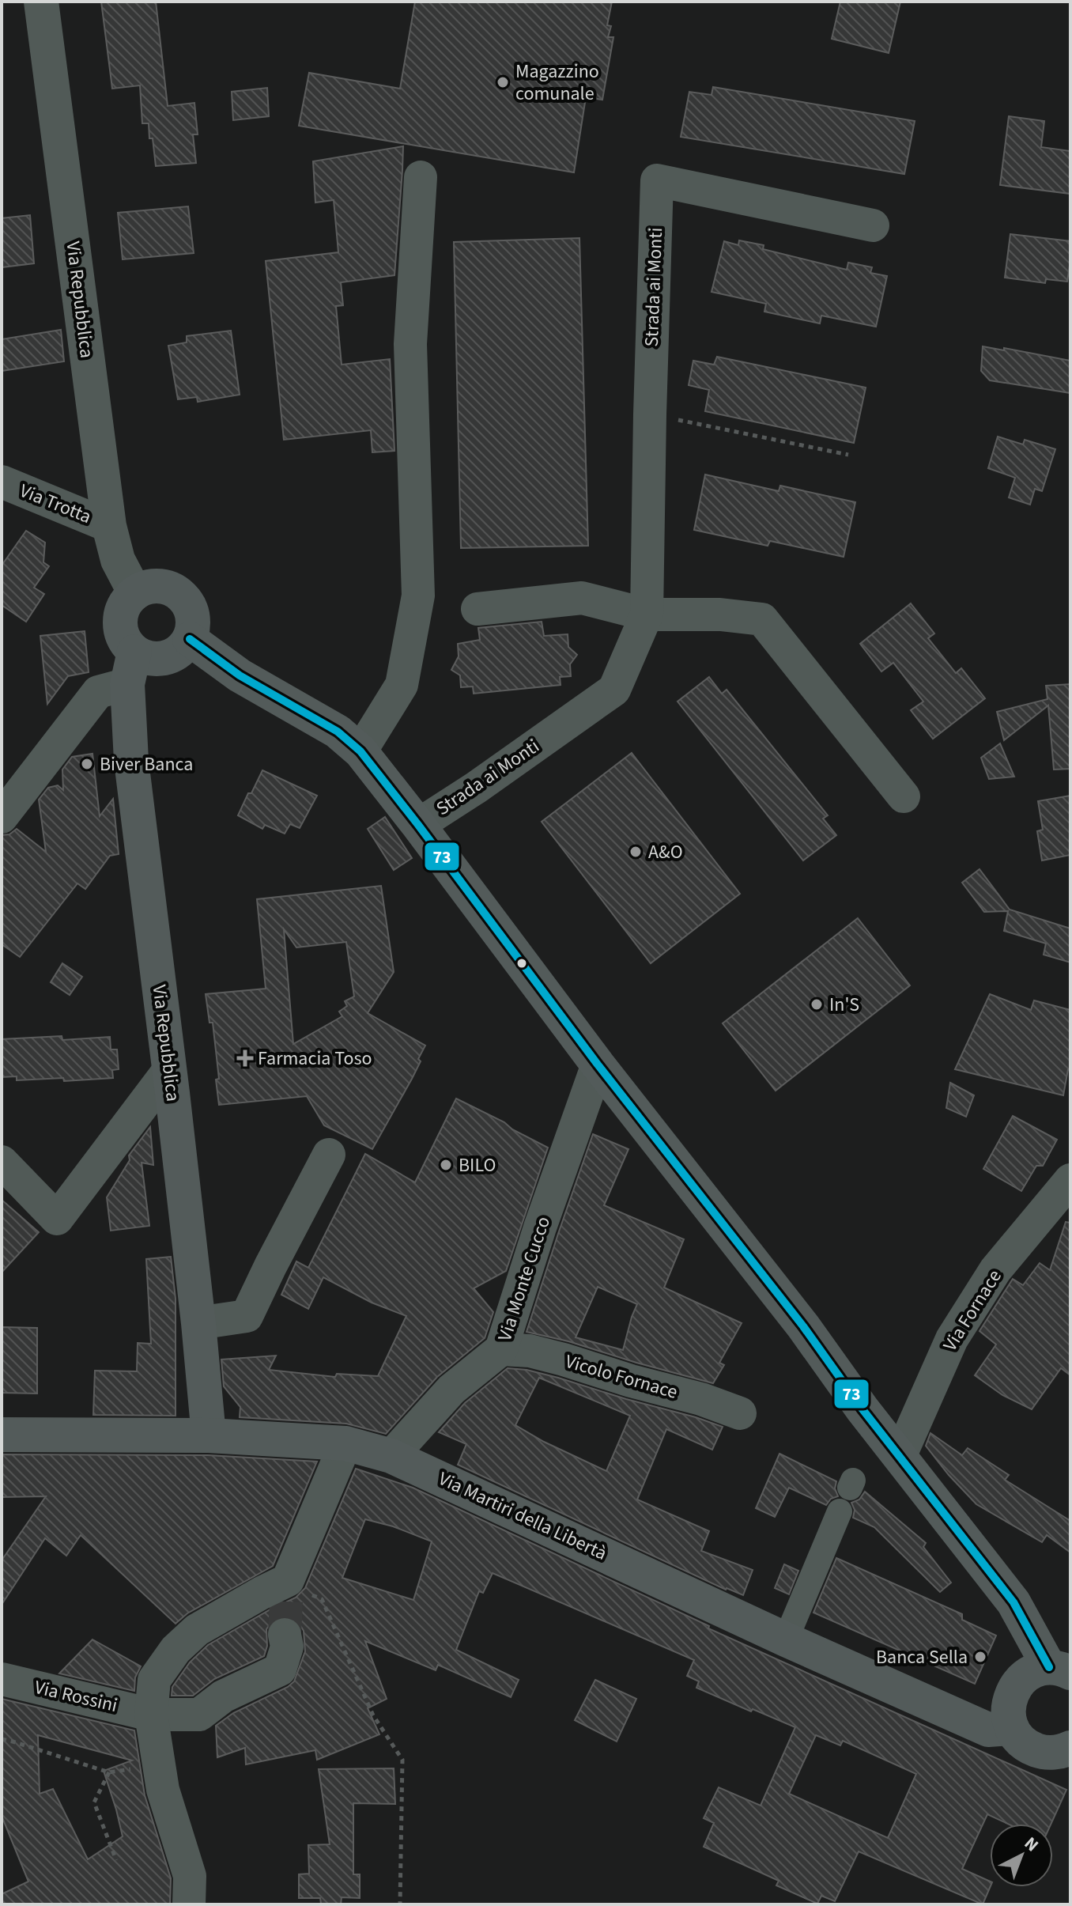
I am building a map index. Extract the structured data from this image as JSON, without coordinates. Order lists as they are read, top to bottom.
{
  "streets": {
    "main road": ["Via Repubblica", "Via Martiri della Libertà"],
    "street": [
      "Strada ai Monti",
      "Via Trotta",
      "Via Monte Cucco",
      "Via Fornace",
      "Vicolo Fornace",
      "Via Rossini"
    ]
  },
  "crossings": [
    ["Via Repubblica", "Via Trotta"],
    ["Via Repubblica", "Via Martiri della Libertà"],
    ["Via Monte Cucco", "Vicolo Fornace"],
    ["Via Monte Cucco", "Via Martiri della Libertà"]
  ],
  "places": {
    "other": [
      "Magazzino comunale",
      "Biver Banca",
      "A&O",
      "In'S",
      "BILO",
      "Banca Sella"
    ],
    "health": ["Farmacia Toso"]
  },
  "lines": ["transit line 73"],
  "north": "top right"
}
